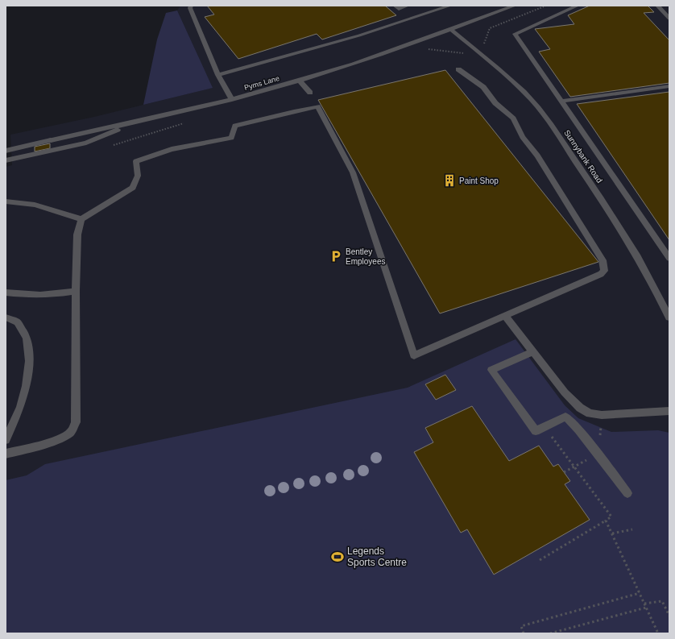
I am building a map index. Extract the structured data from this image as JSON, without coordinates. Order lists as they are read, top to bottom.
{
  "streets": {
    "street": ["Pyms Lane", "Sunnybank Road"]
  },
  "crossings": [
    ["Pyms Lane", "Sunnybank Road"]
  ],
  "places": {
    "building": ["Paint Shop"],
    "parking": ["Bentley Employees"],
    "sports": ["Legends Sports Centre"]
  }
}
